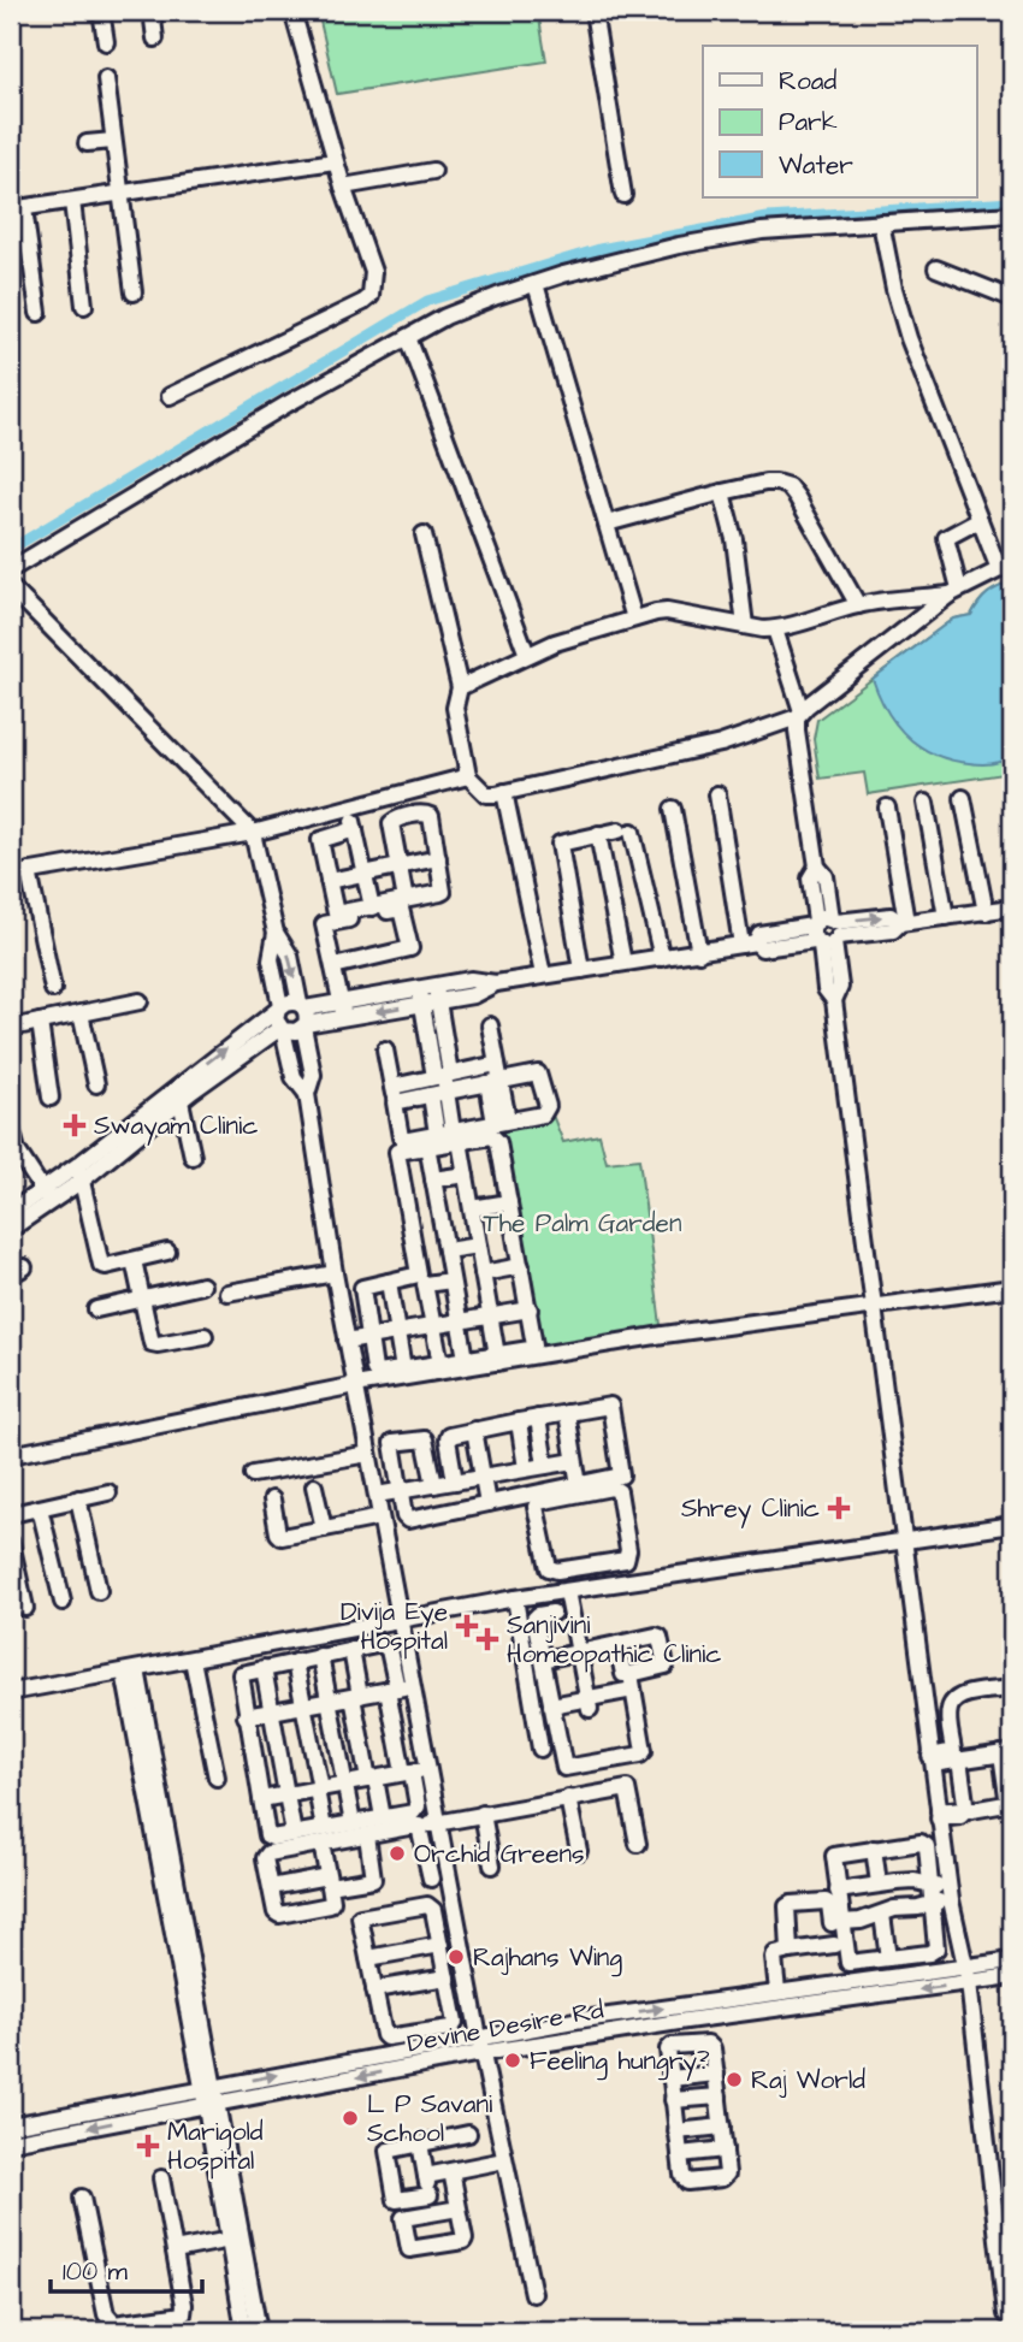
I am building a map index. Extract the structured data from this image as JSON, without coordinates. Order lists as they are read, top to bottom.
{
  "streets": {
    "street": ["Devine Desire Rd"]
  },
  "parks": ["The Palm Garden"],
  "places": {
    "health": [
      "Swayam Clinic",
      "Shrey Clinic",
      "Divija Eye Hospital",
      "Sanjivini Homeopathic Clinic",
      "Marigold Hospital"
    ],
    "other": [
      "Orchid Greens",
      "Rajhans Wing",
      "Feeling hungry?",
      "Raj World",
      "L P Savani School"
    ]
  },
  "legend": ["Road", "Park", "Water"],
  "scale_bar": "100 m"
}
